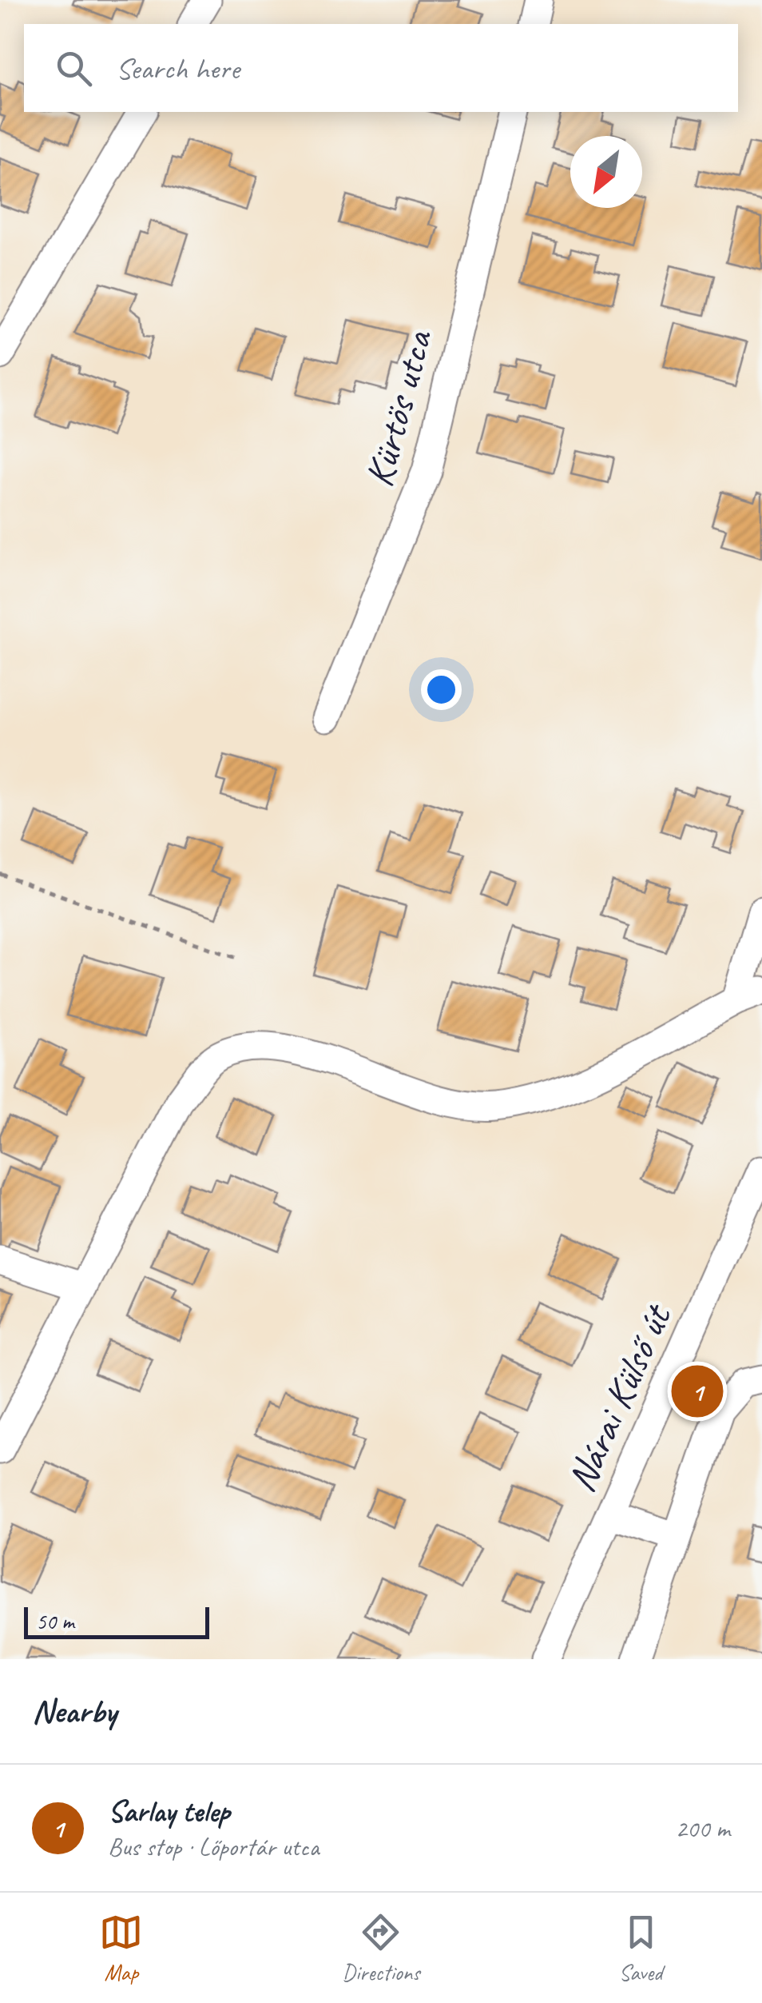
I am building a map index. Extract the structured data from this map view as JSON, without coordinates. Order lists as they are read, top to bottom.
{
  "streets": {
    "street": ["Kürtös utca", "Nárai Külső út"]
  },
  "scale_bar": "50 m",
  "north": "bottom left",
  "page": {
    "search": "Search here",
    "pins": "1",
    "scale": "50 m",
    "heading": "Nearby",
    "list": [
      {
        "mark": "1",
        "name": "Sarlay telep",
        "note": "Bus stop · Lőportár utca",
        "value": "200 m"
      }
    ],
    "nav": ["Map", "Directions", "Saved"]
  }
}
